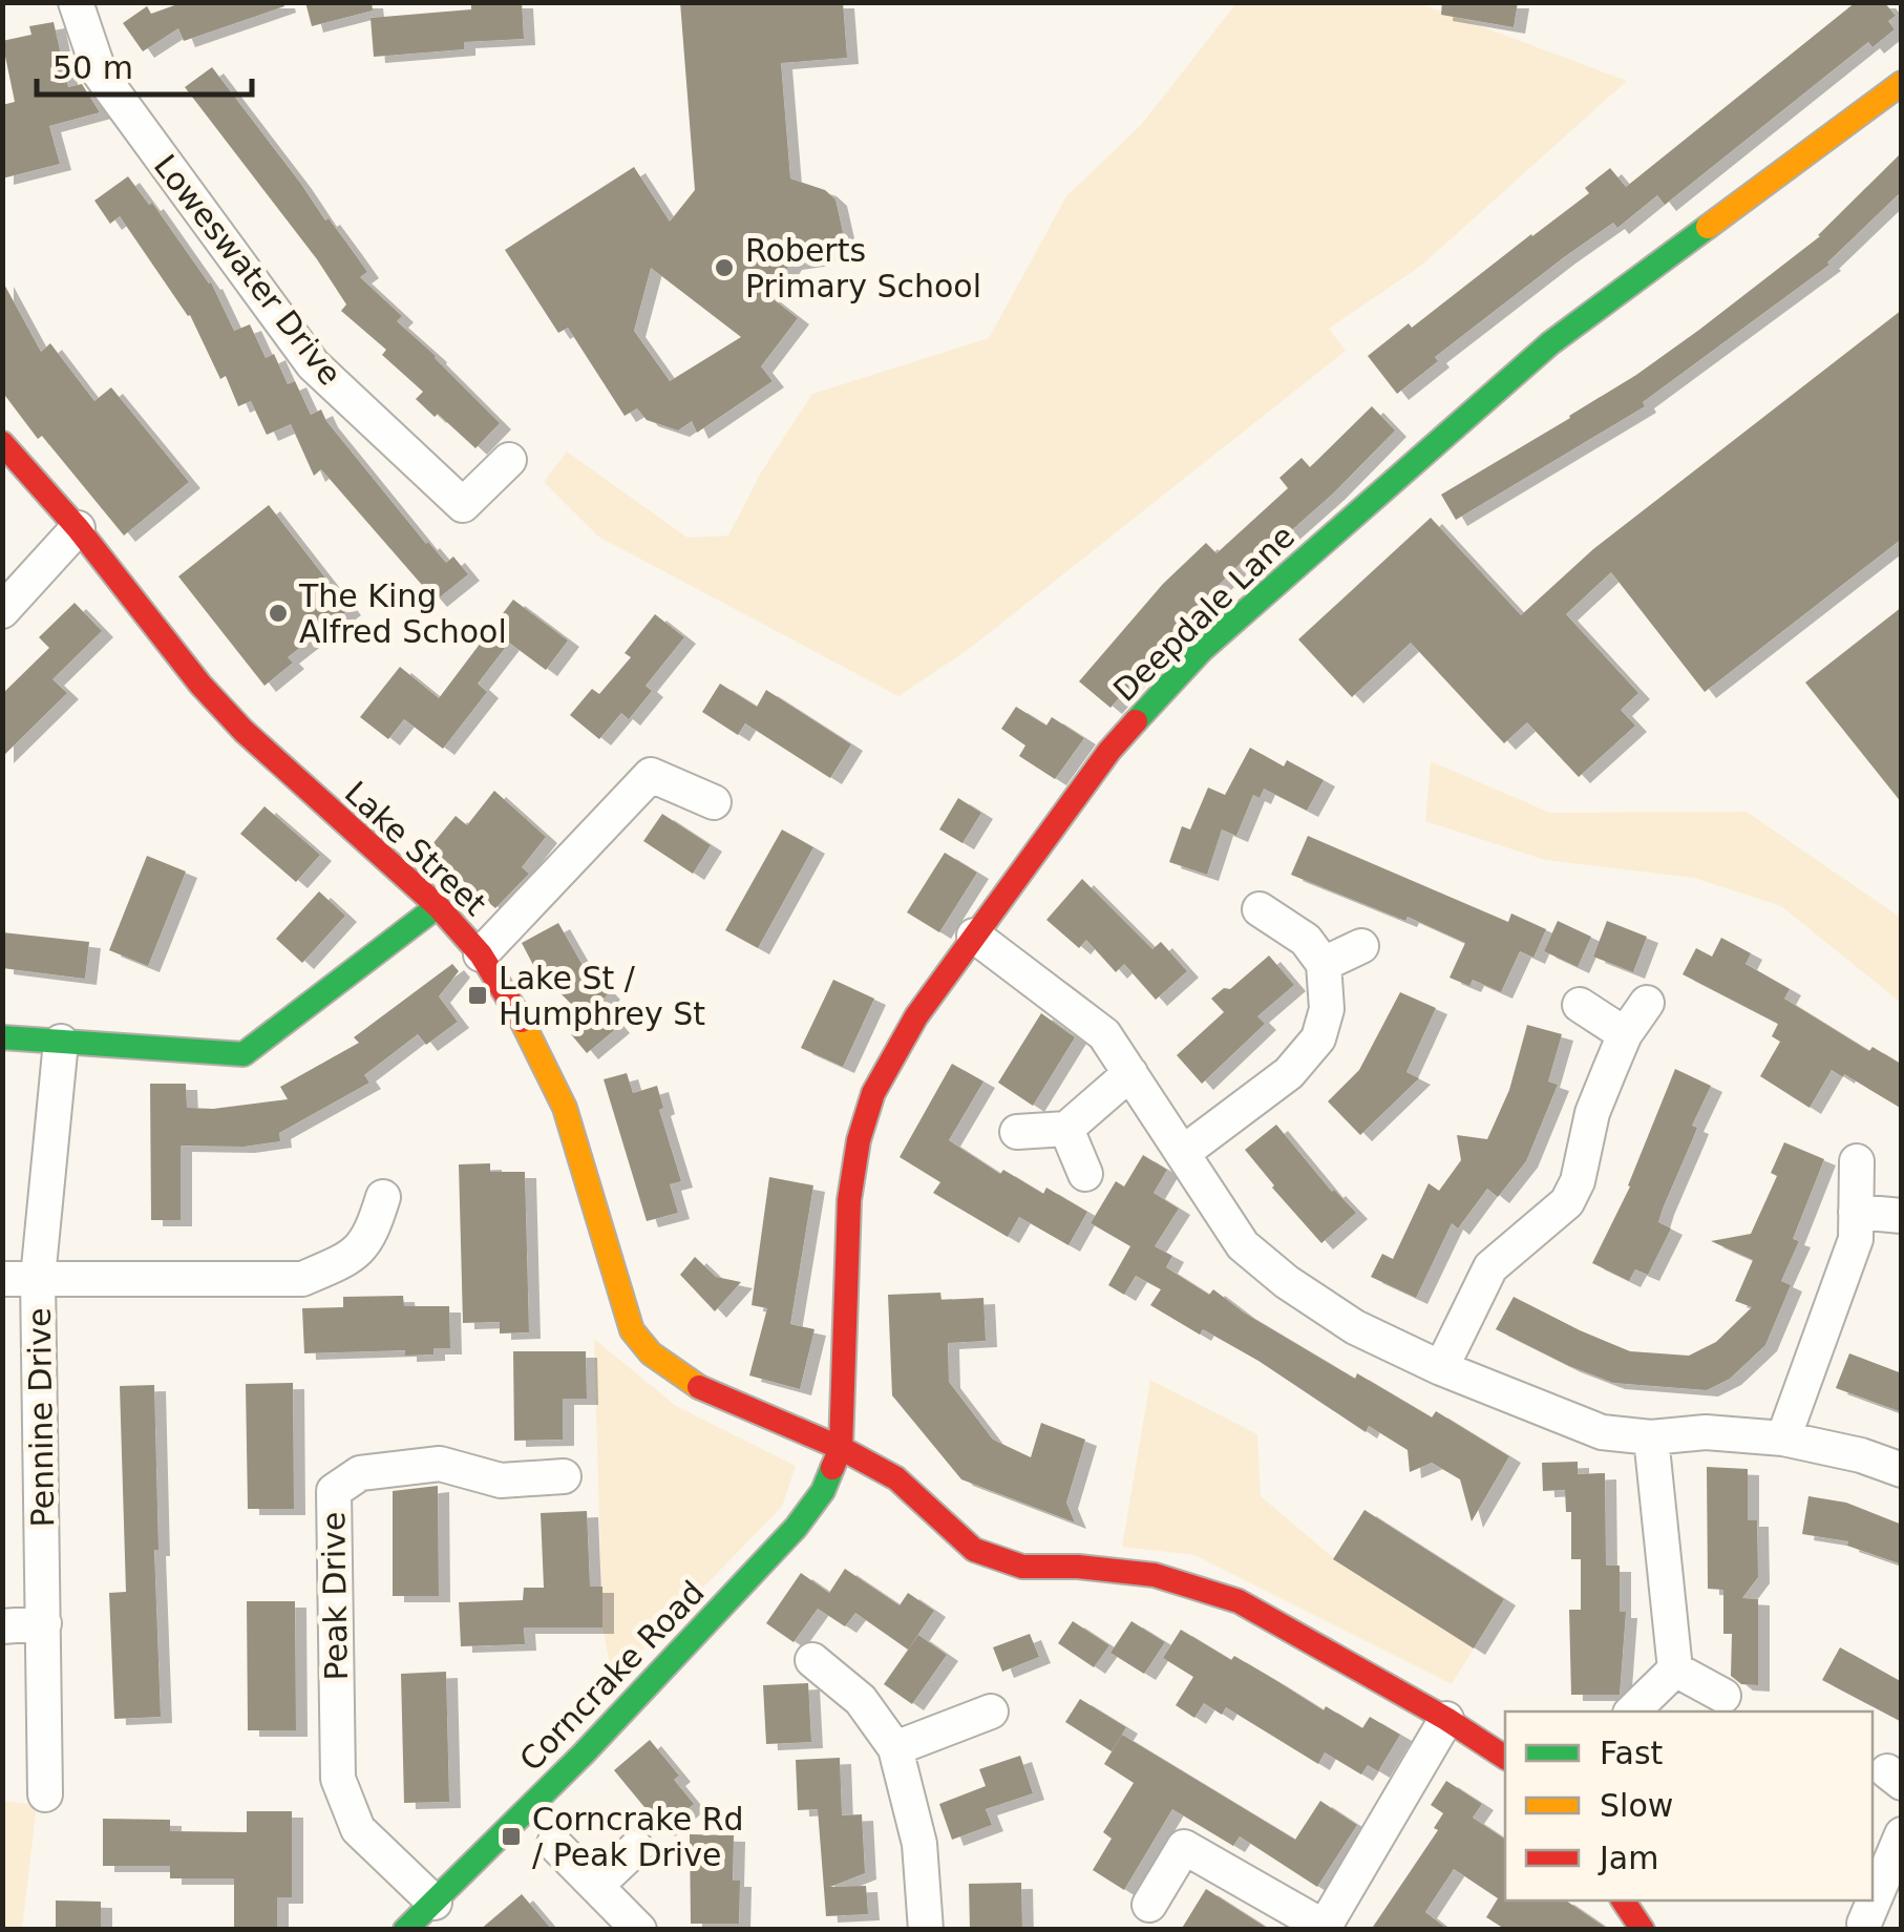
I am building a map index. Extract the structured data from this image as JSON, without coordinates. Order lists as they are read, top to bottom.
{
  "streets": {
    "street": [
      "Loweswater Drive",
      "Deepdale Lane",
      "Lake Street",
      "Pennine Drive",
      "Peak Drive",
      "Corncrake Road"
    ]
  },
  "crossings": [
    ["Deepdale Lane", "Lake Street"],
    ["Deepdale Lane", "Corncrake Road"],
    ["Lake Street", "Corncrake Road"],
    ["Peak Drive", "Corncrake Road"]
  ],
  "places": {
    "other": ["Roberts Primary School", "The King Alfred School"],
    "transit": ["Lake St / Humphrey St", "Corncrake Rd / Peak Drive"]
  },
  "legend": ["Fast", "Slow", "Jam"],
  "scale_bar": "50 m"
}
